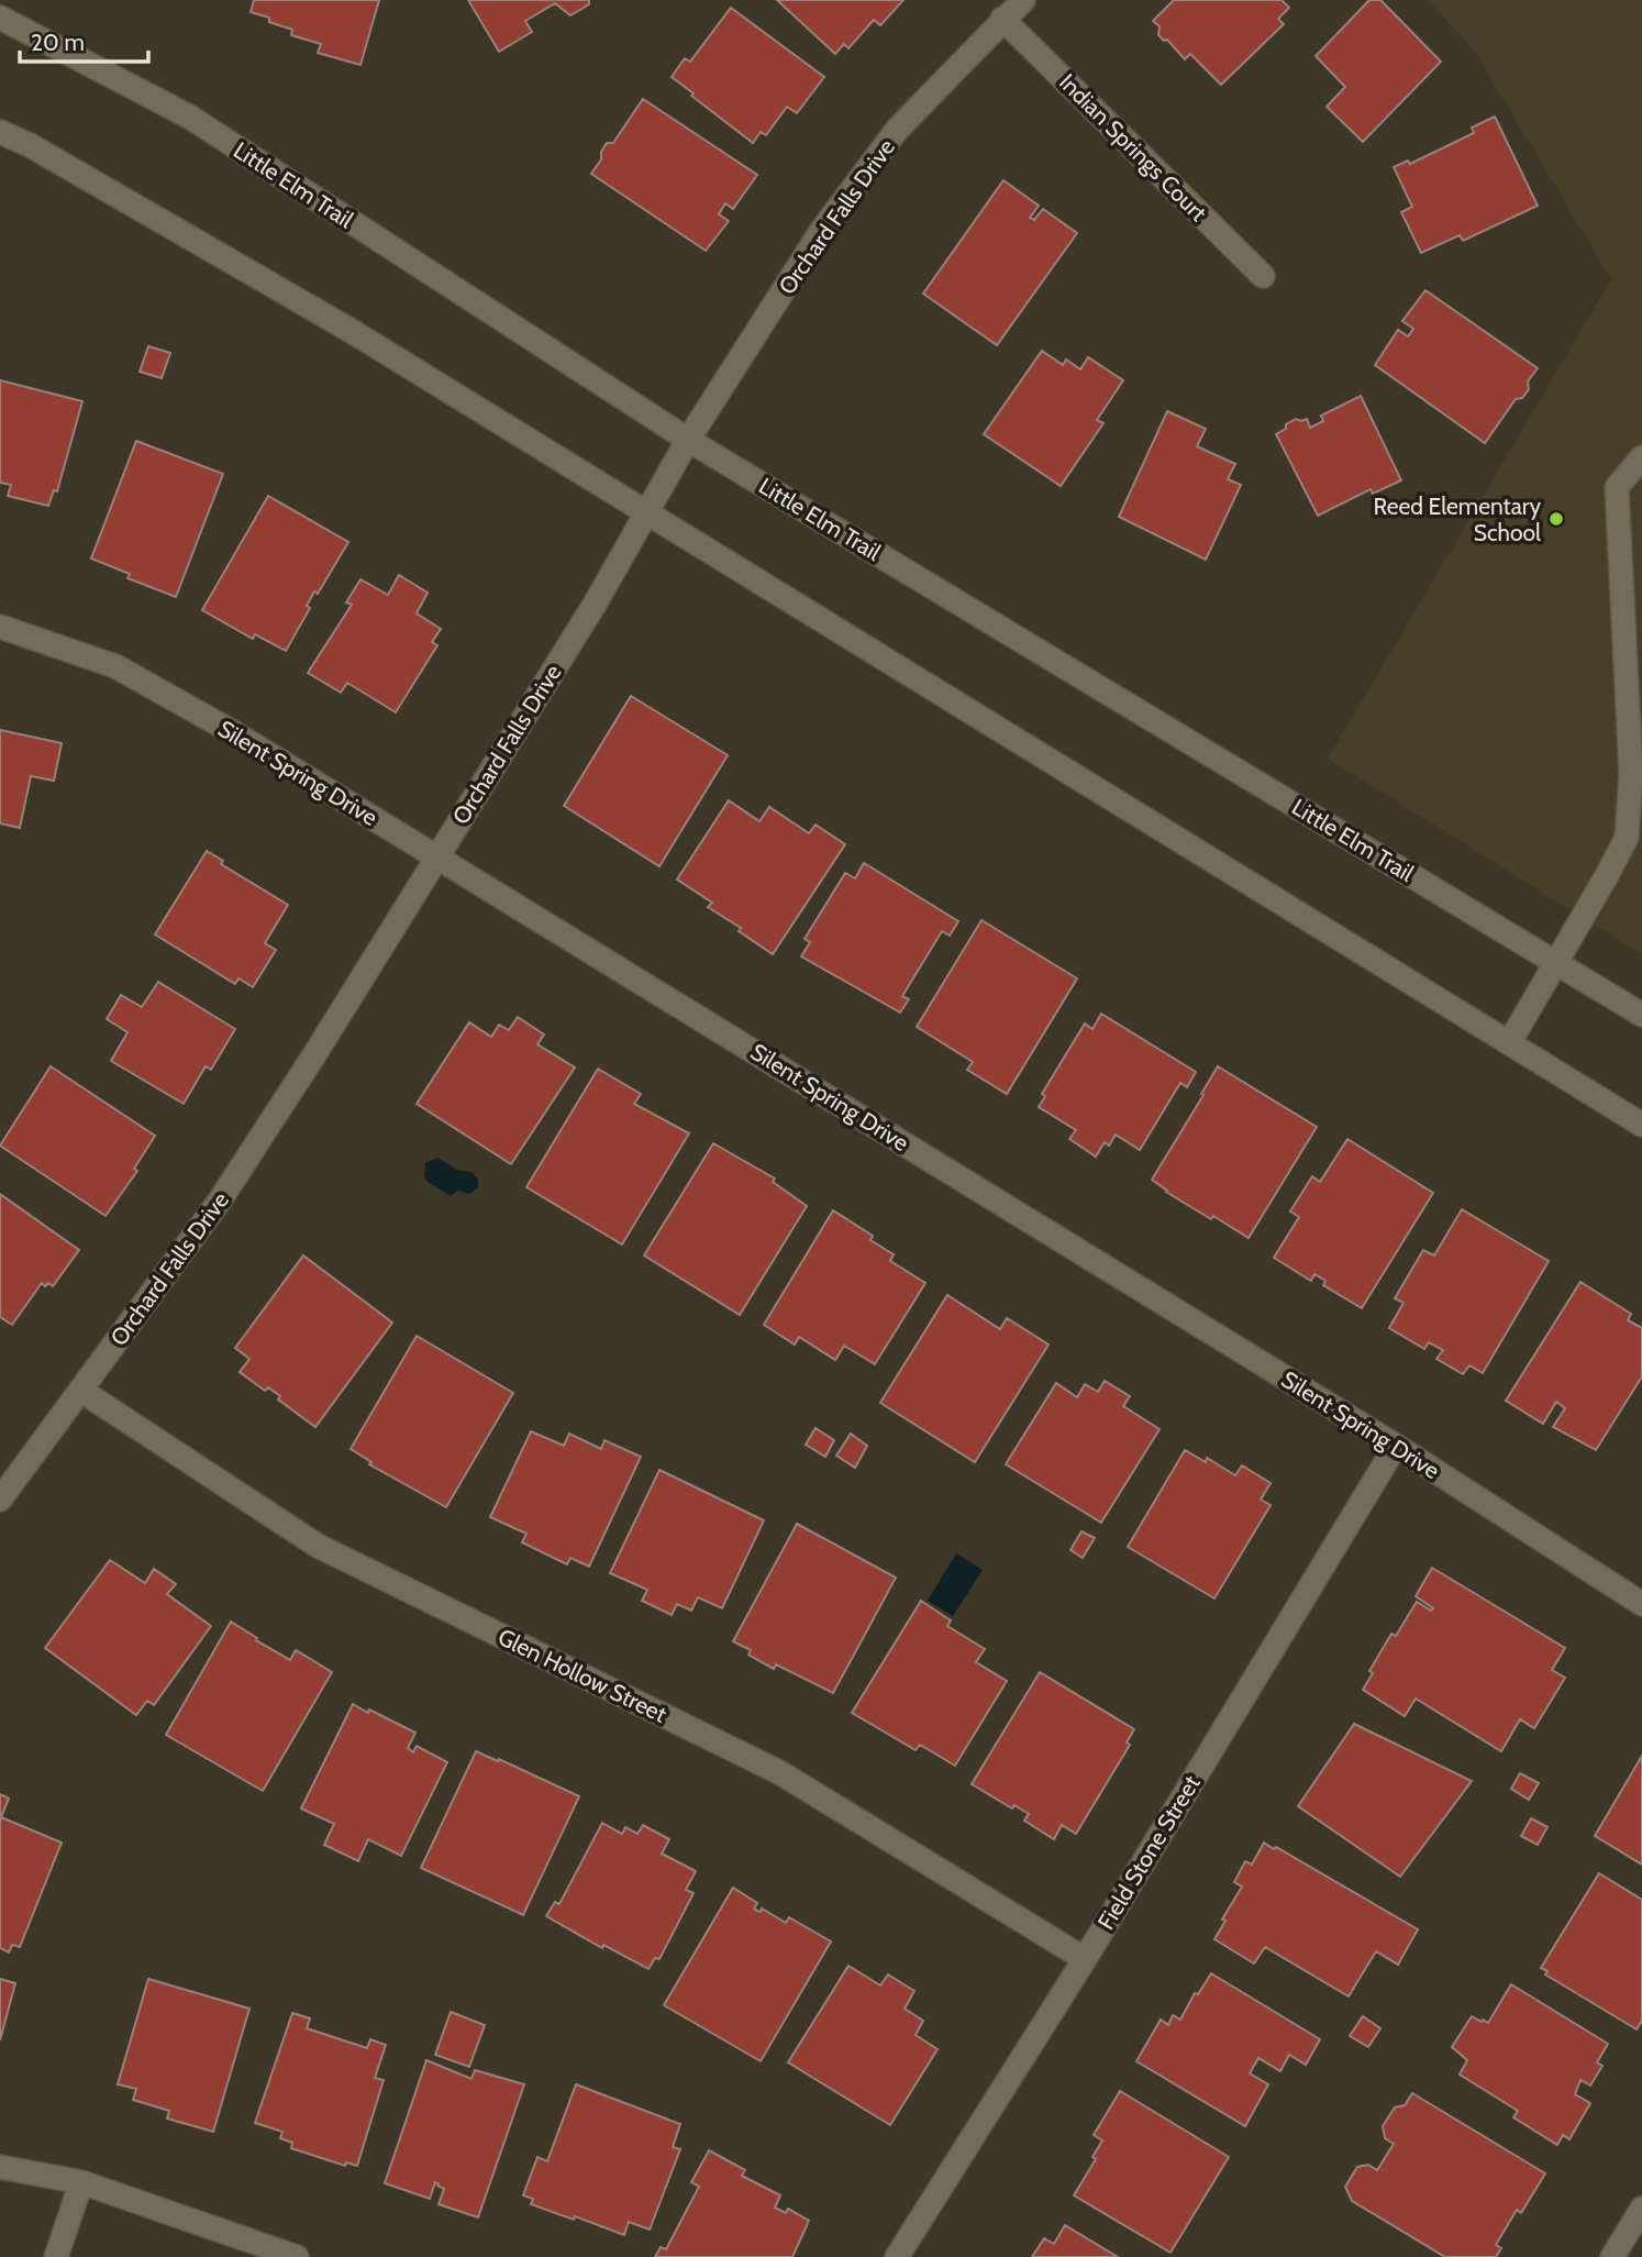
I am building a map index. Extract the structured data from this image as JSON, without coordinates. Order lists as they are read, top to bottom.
{
  "streets": {
    "street": [
      "Indian Springs Court",
      "Little Elm Trail",
      "Orchard Falls Drive",
      "Silent Spring Drive",
      "Glen Hollow Street",
      "Field Stone Street"
    ]
  },
  "crossings": [
    ["Indian Springs Court", "Orchard Falls Drive"],
    ["Little Elm Trail", "Orchard Falls Drive"],
    ["Orchard Falls Drive", "Silent Spring Drive"],
    ["Orchard Falls Drive", "Glen Hollow Street"],
    ["Silent Spring Drive", "Field Stone Street"],
    ["Glen Hollow Street", "Field Stone Street"]
  ],
  "places": ["Reed Elementary School"],
  "scale_bar": "20 m"
}
